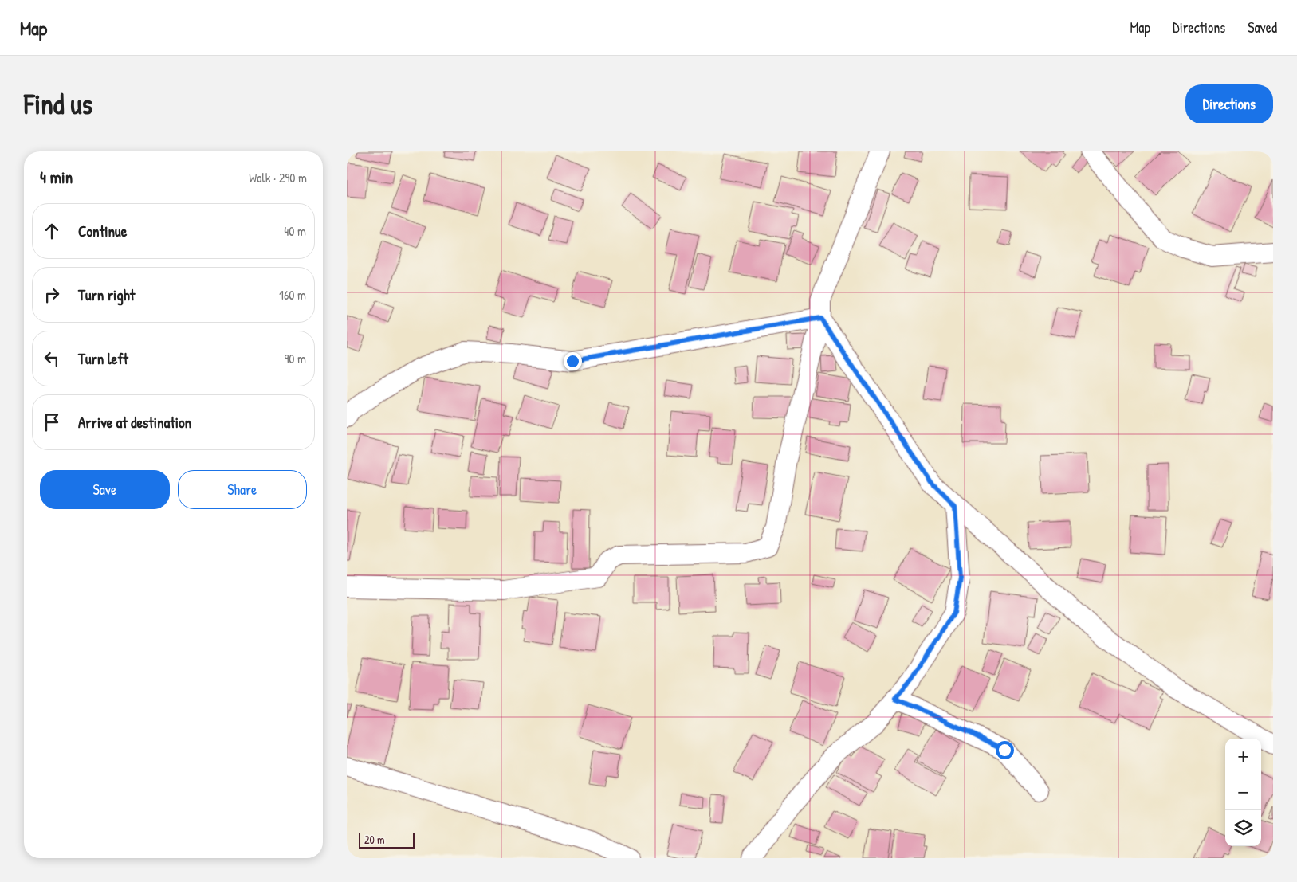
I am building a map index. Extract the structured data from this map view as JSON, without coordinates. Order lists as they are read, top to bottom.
{
  "scale_bar": "20 m",
  "page": {
    "header": "Map",
    "nav": ["Map", "Directions", "Saved"],
    "buttons": [
      "Directions",
      ["Save", "Share"]
    ],
    "title": "Find us",
    "heading": ["4 min", "Walk · 290 m"],
    "list": [
      ["Continue", "40 m"],
      ["Turn right", "160 m"],
      ["Turn left", "90 m"],
      "Arrive at destination"
    ],
    "map_buttons": ["+", "−"],
    "scale": "20 m"
  }
}
